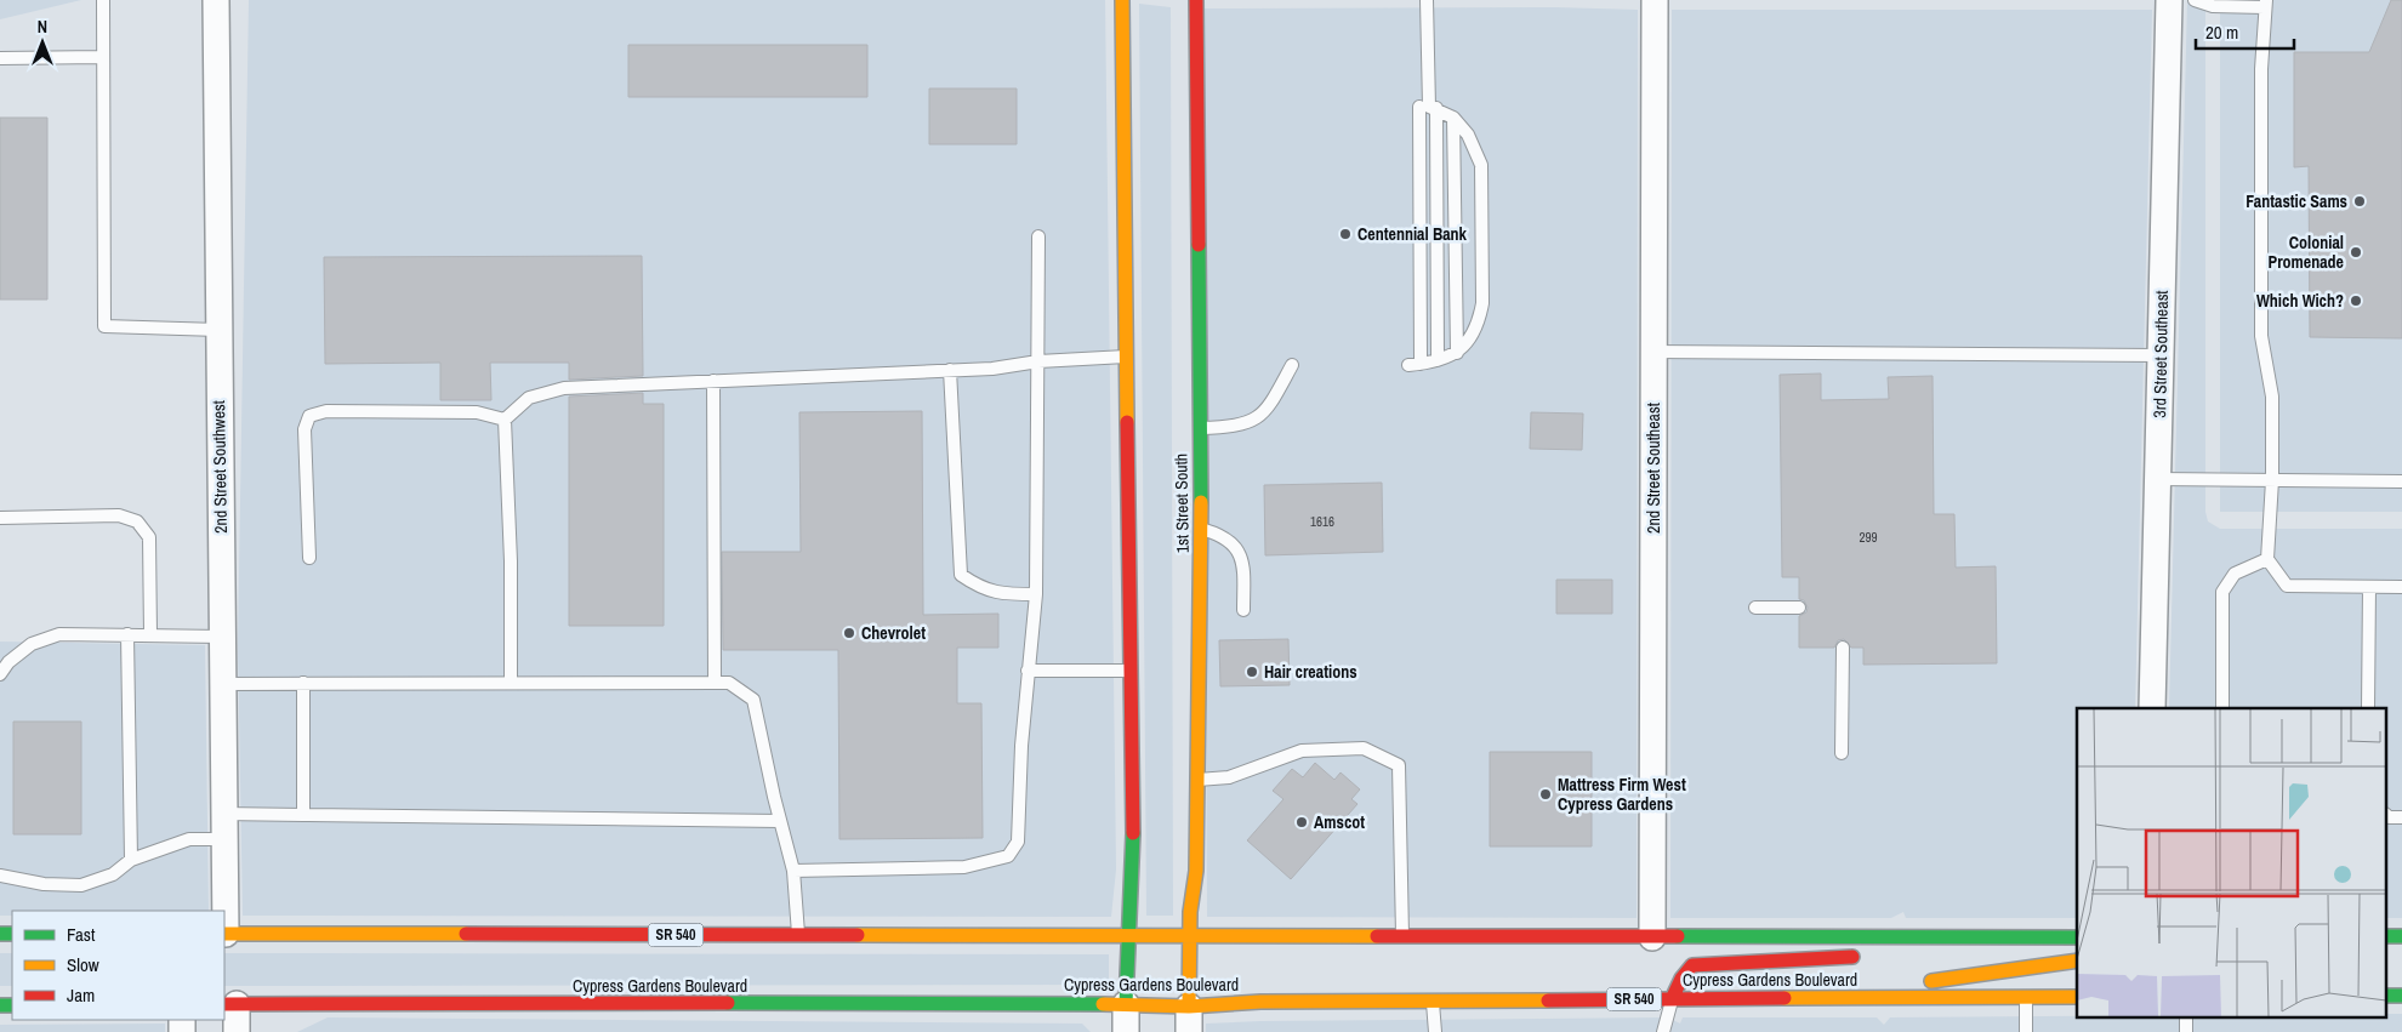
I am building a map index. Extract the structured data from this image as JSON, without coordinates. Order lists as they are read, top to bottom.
{
  "streets": {
    "main road": ["1st Street South", "SR 540", "Cypress Gardens Boulevard"],
    "street": ["3rd Street Southeast", "2nd Street Southwest", "2nd Street Southeast"]
  },
  "crossings": [
    ["2nd Street Southeast", "SR 540"],
    ["1st Street South", "SR 540"],
    ["1st Street South", "Cypress Gardens Boulevard"]
  ],
  "places": [
    "Fantastic Sams",
    "Centennial Bank",
    "Colonial Promenade",
    "Which Wich?",
    "Chevrolet",
    "Hair creations",
    "Mattress Firm West Cypress Gardens",
    "Amscot"
  ],
  "house_numbers": ["1616", "299"],
  "legend": ["Fast", "Slow", "Jam"],
  "scale_bar": "20 m",
  "north": "top"
}
